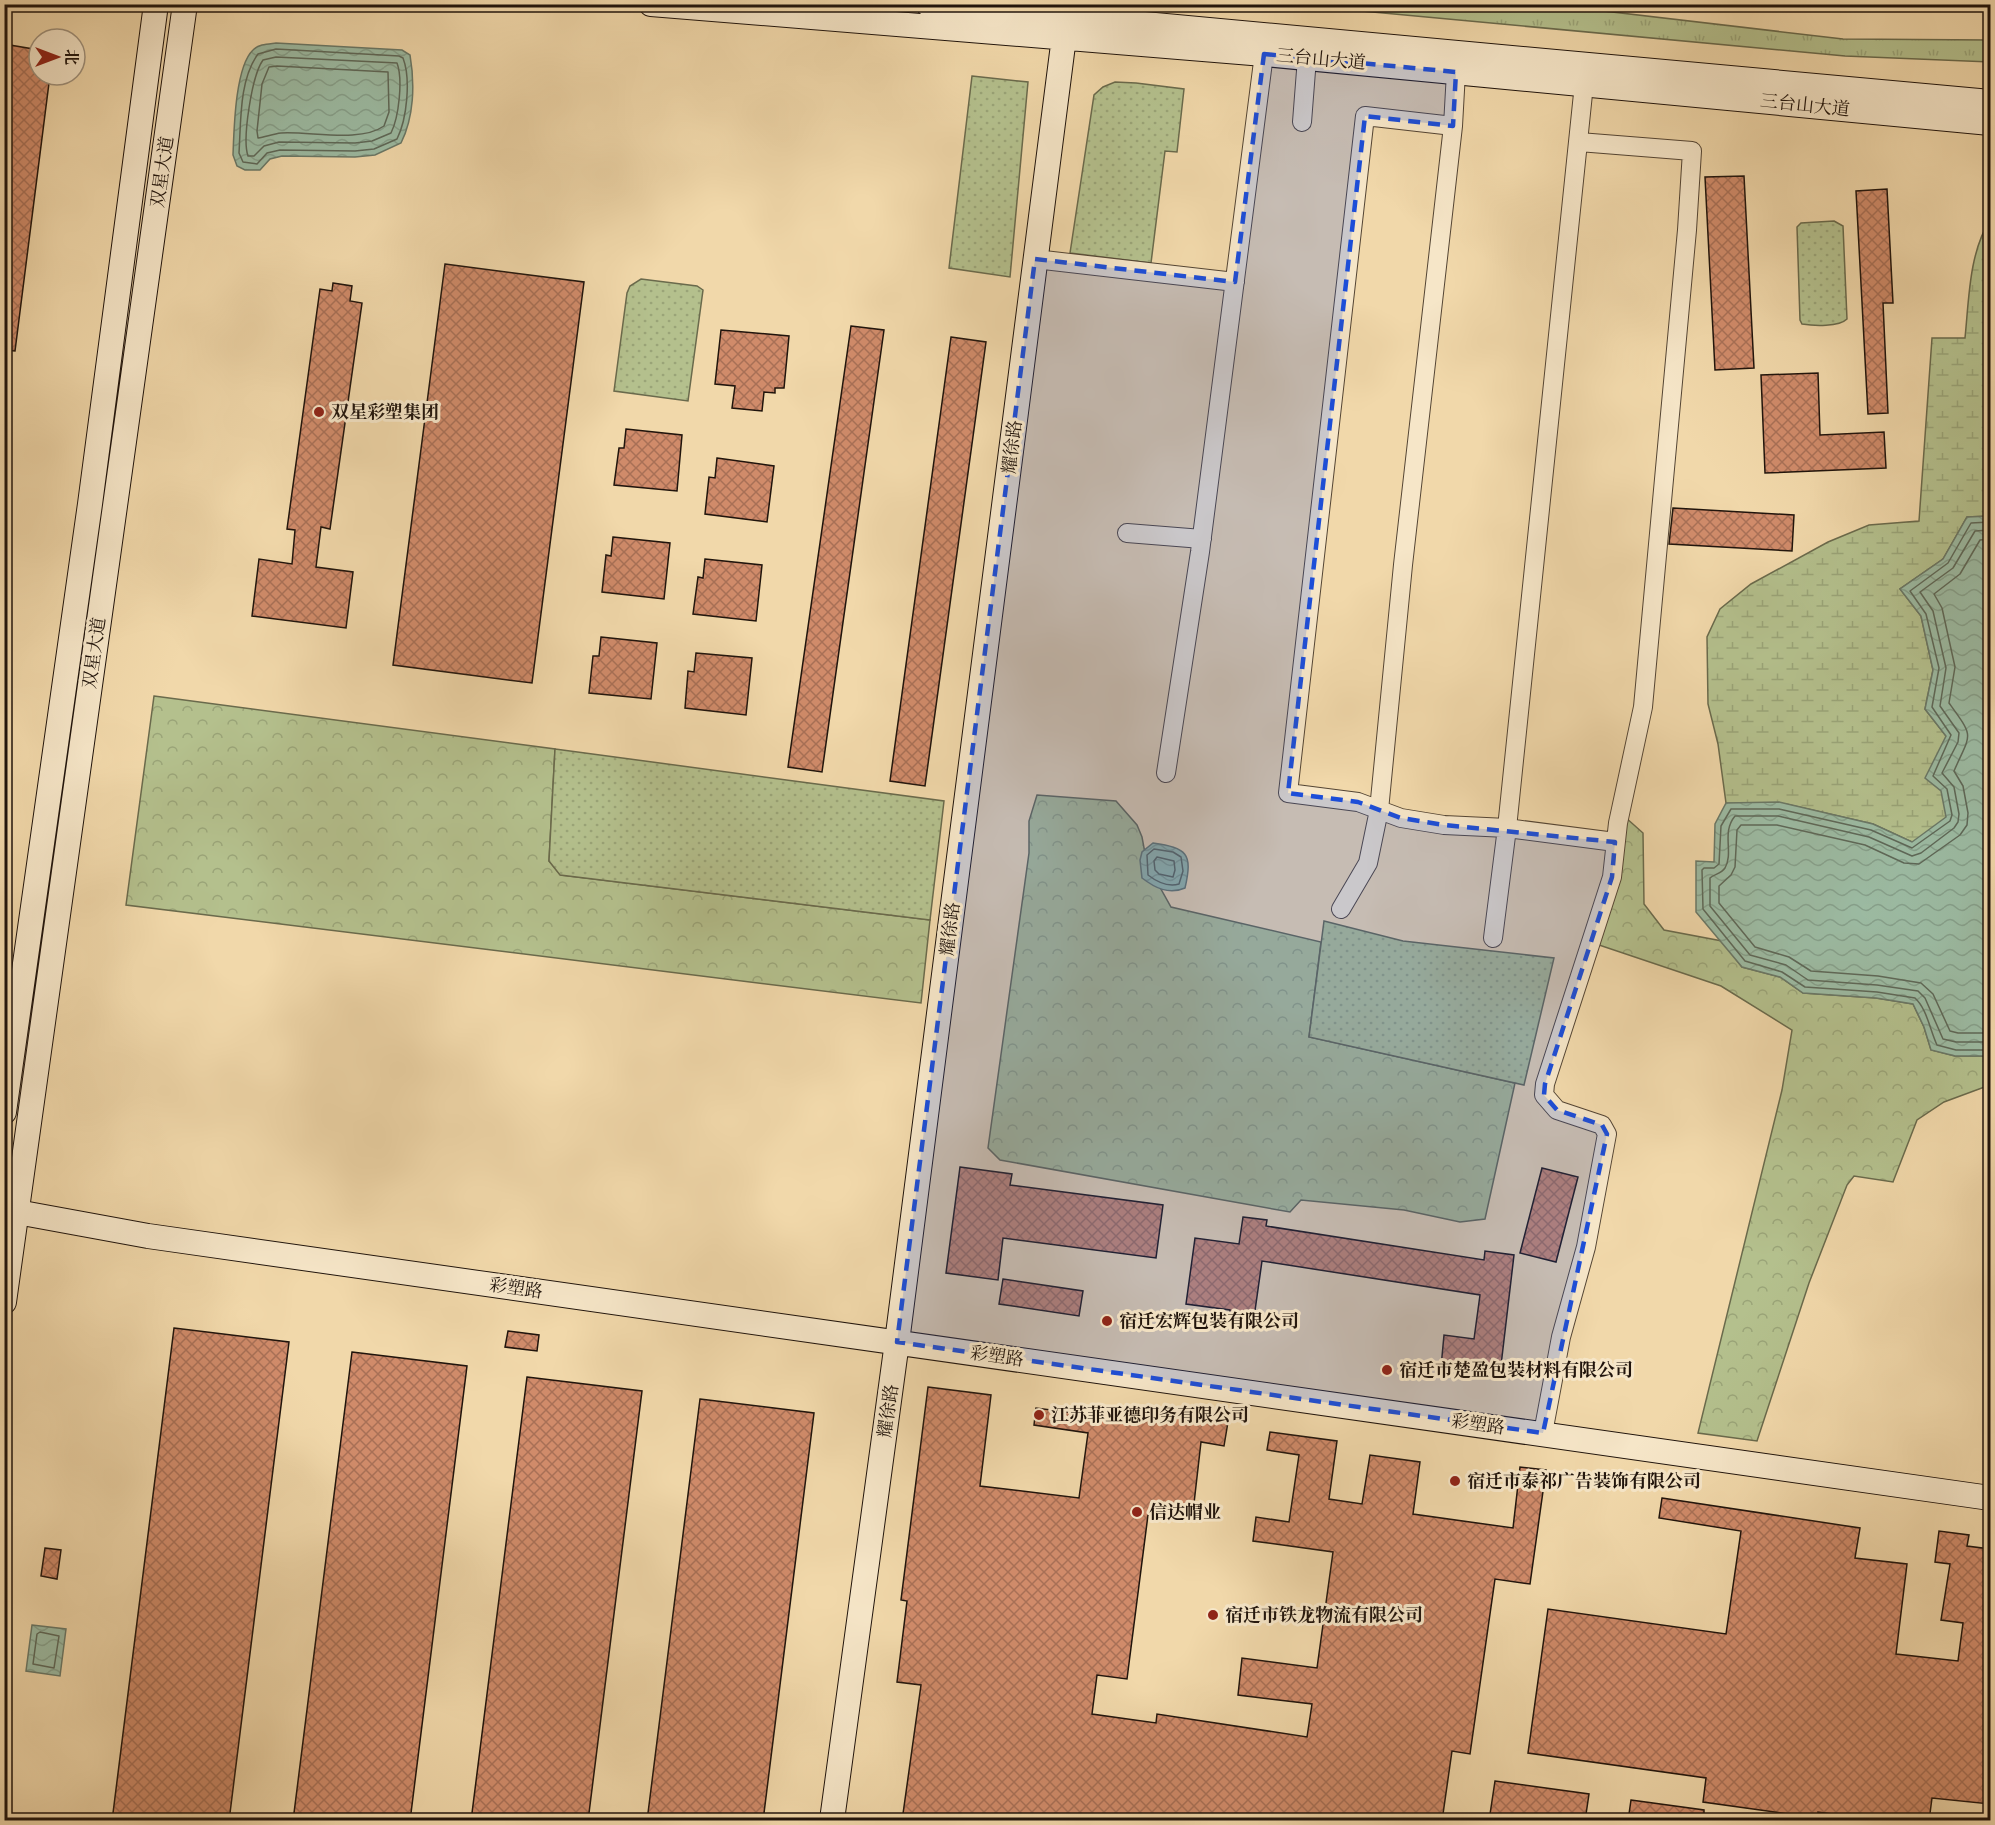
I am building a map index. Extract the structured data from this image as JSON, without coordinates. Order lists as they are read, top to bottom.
{
  "streets": {
    "street": [
      "三台山大道",
      "双星大道",
      "耀徐路",
      "彩塑路"
    ]
  },
  "crossings": [
    ["三台山大道", "耀徐路"],
    ["双星大道", "彩塑路"],
    ["耀徐路", "彩塑路"]
  ],
  "places": [
    "双星彩塑集团",
    "宿迁宏辉包装有限公司",
    "宿迁市楚盈包装材料有限公司",
    "江苏菲亚德印务有限公司",
    "宿迁市泰祁广告装饰有限公司",
    "信达帽业",
    "宿迁市铁龙物流有限公司"
  ],
  "north": "right"
}
